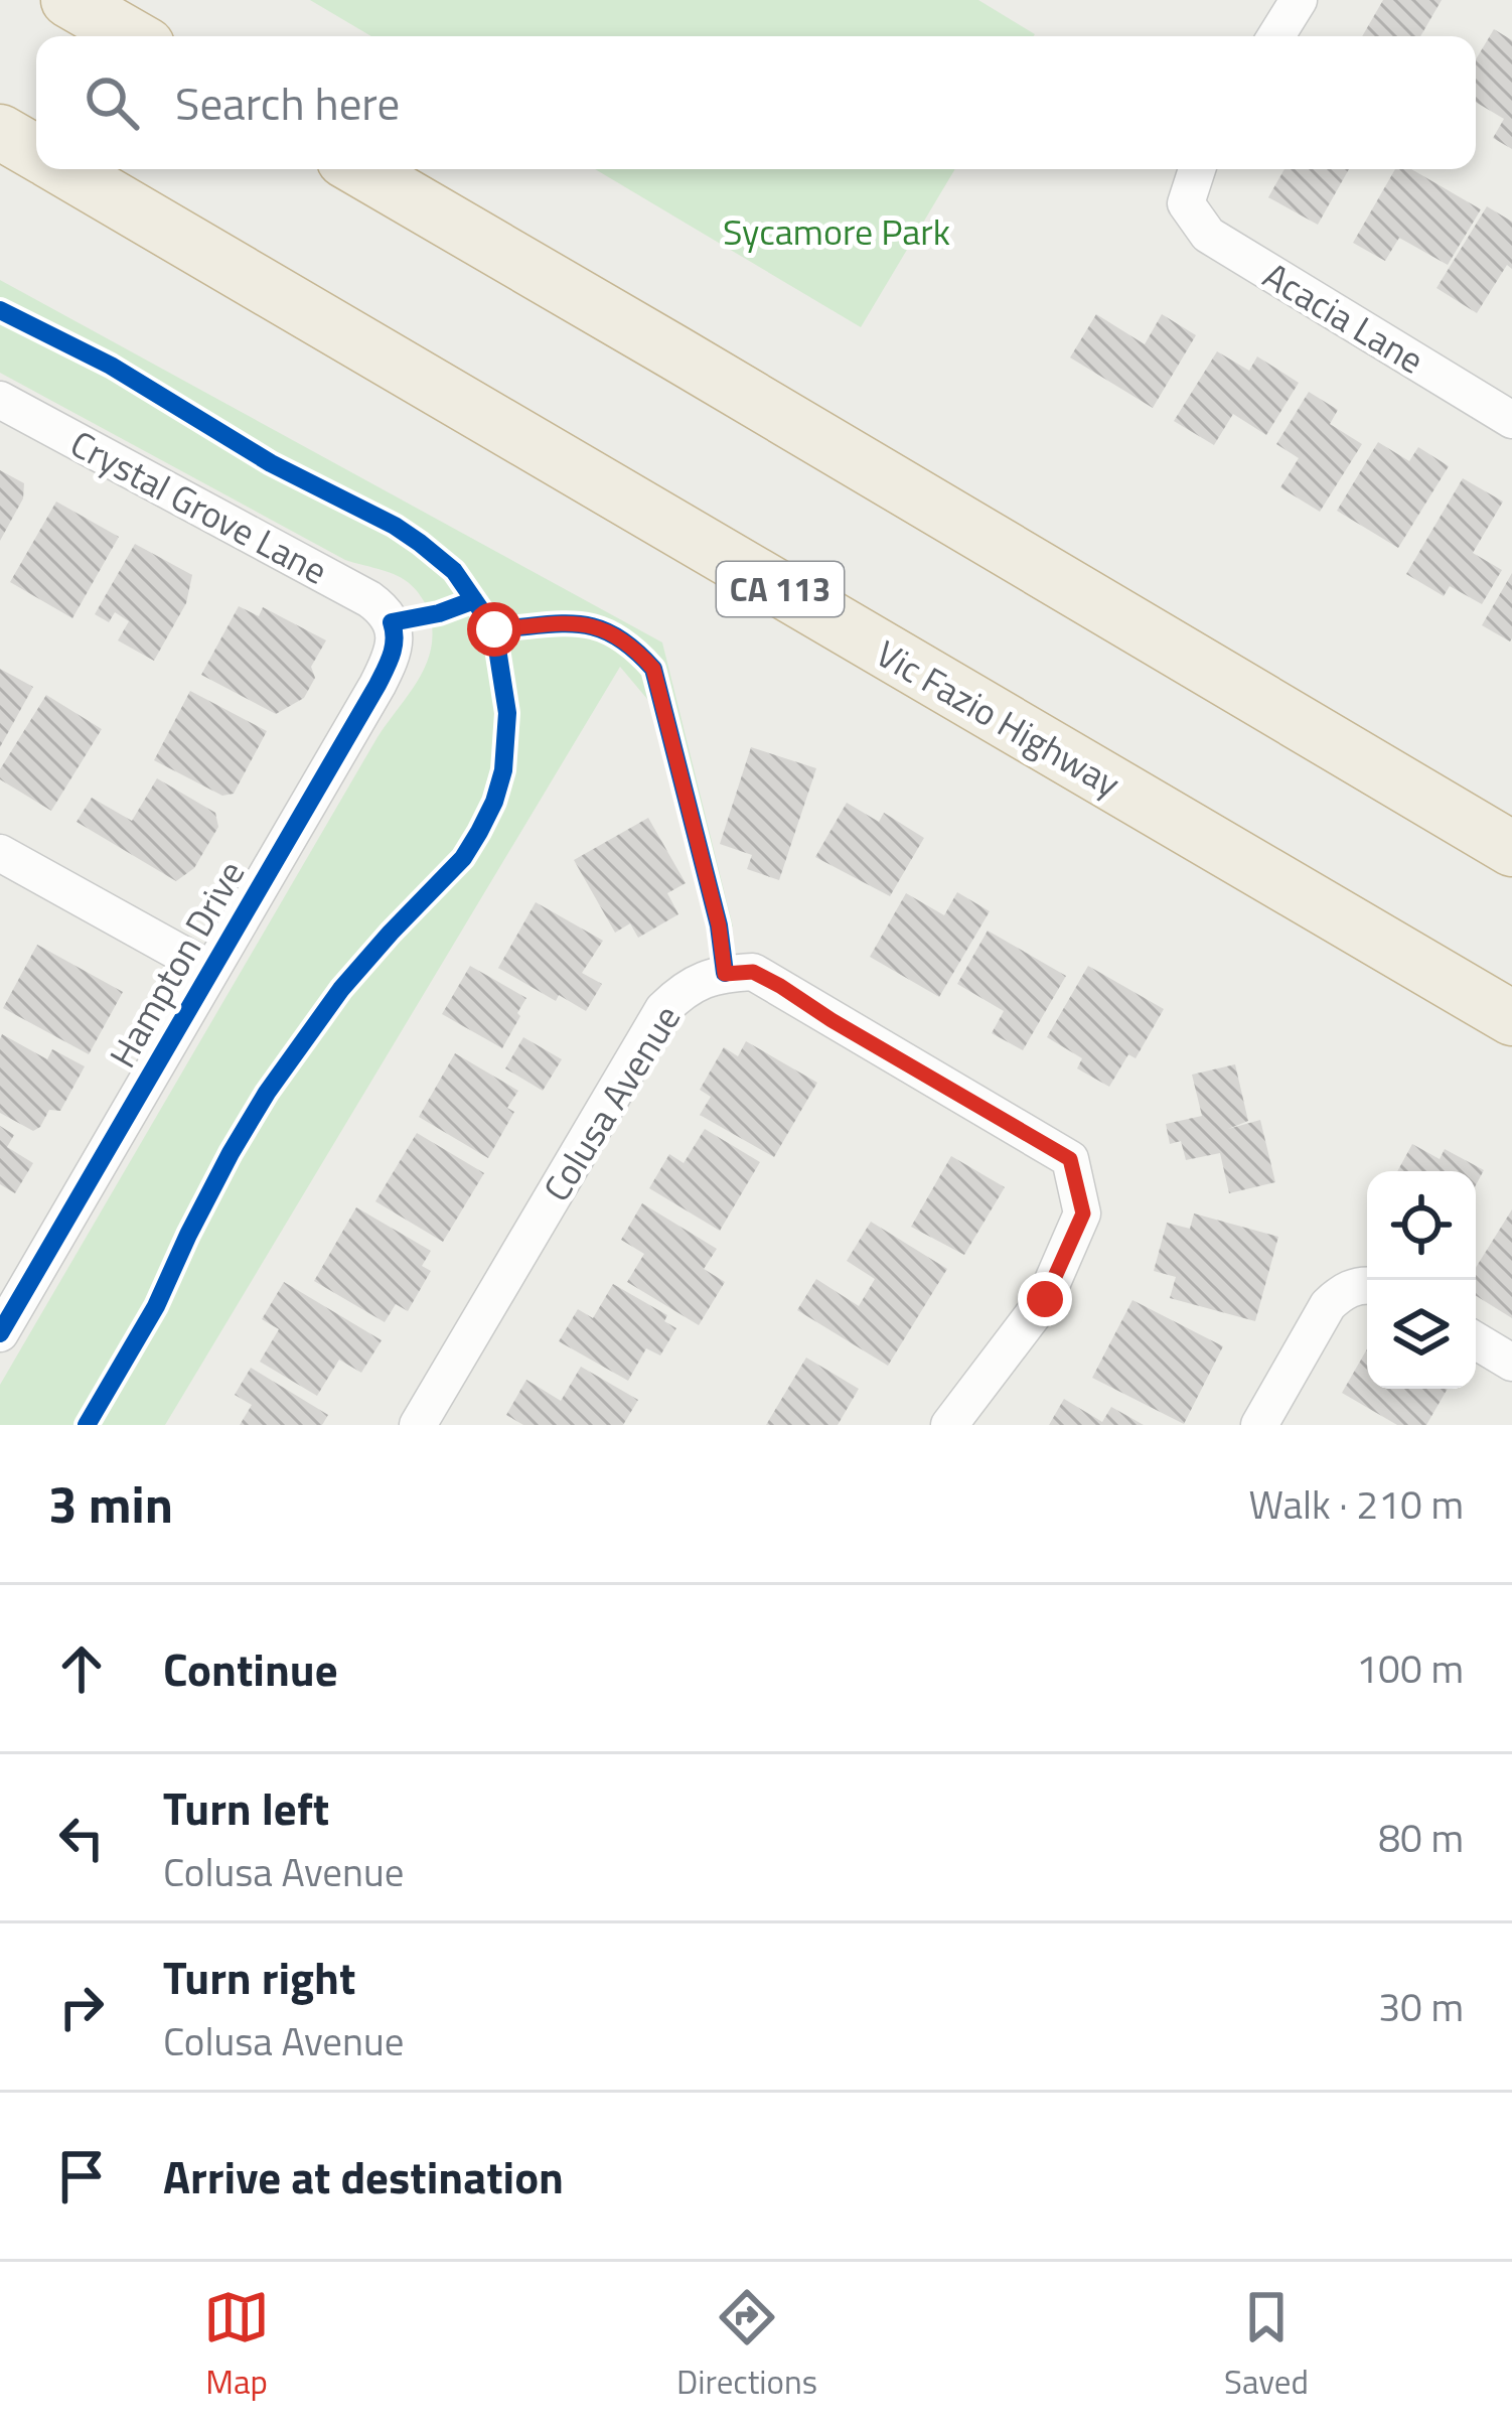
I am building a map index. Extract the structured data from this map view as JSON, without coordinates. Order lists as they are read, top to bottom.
{
  "streets": {
    "highway": ["CA 113", "Vic Fazio Highway"],
    "street": [
      "Acacia Lane",
      "Crystal Grove Lane",
      "Hampton Drive",
      "Colusa Avenue"
    ]
  },
  "crossings": [
    ["Crystal Grove Lane", "Hampton Drive"]
  ],
  "parks": ["Sycamore Park"],
  "page": {
    "search": "Search here",
    "heading": ["3 min", "Walk · 210 m"],
    "list": [
      ["Continue", "100 m"],
      ["Turn left", "Colusa Avenue", "80 m"],
      ["Turn right", "Colusa Avenue", "30 m"],
      "Arrive at destination"
    ],
    "nav": ["Map", "Directions", "Saved"]
  }
}
